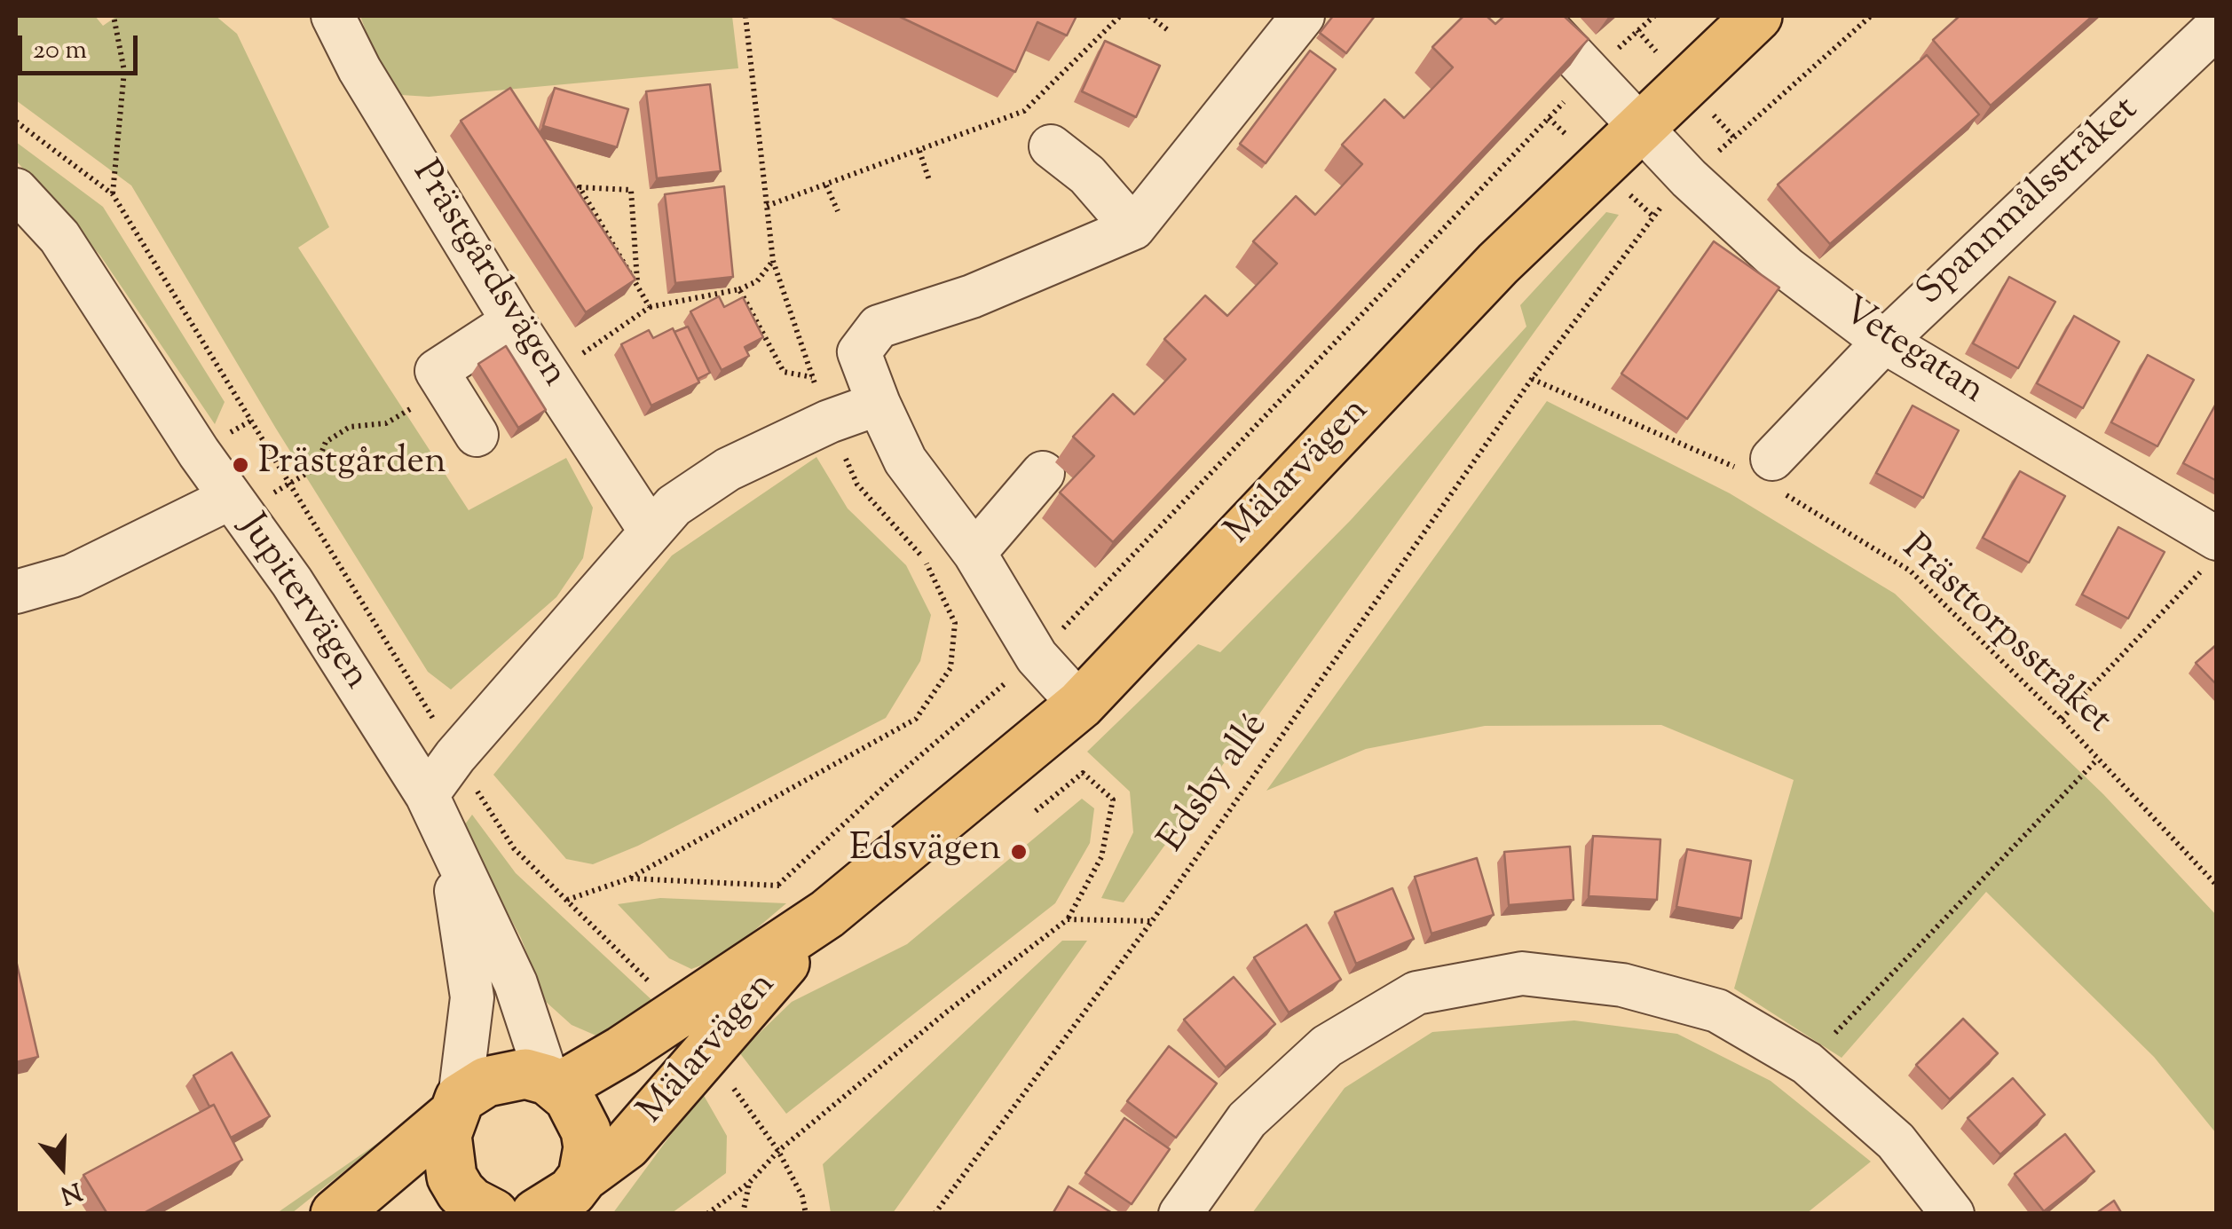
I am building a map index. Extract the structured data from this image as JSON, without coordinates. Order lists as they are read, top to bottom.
{
  "streets": {
    "main road": ["Mälarvägen"],
    "street": [
      "Spannmålsstråket",
      "Prästgårdsvägen",
      "Vetegatan",
      "Jupitervägen"
    ],
    "path": ["Prästtorpsstråket", "Edsby allé"]
  },
  "crossings": [
    ["Spannmålsstråket", "Vetegatan"],
    ["Spannmålsstråket", "Prästtorpsstråket"],
    ["Vetegatan", "Mälarvägen"],
    ["Mälarvägen", "Jupitervägen"],
    ["Prästtorpsstråket", "Edsby allé"]
  ],
  "places": ["Prästgården", "Edsvägen"],
  "scale_bar": "20 m",
  "north": "bottom"
}
